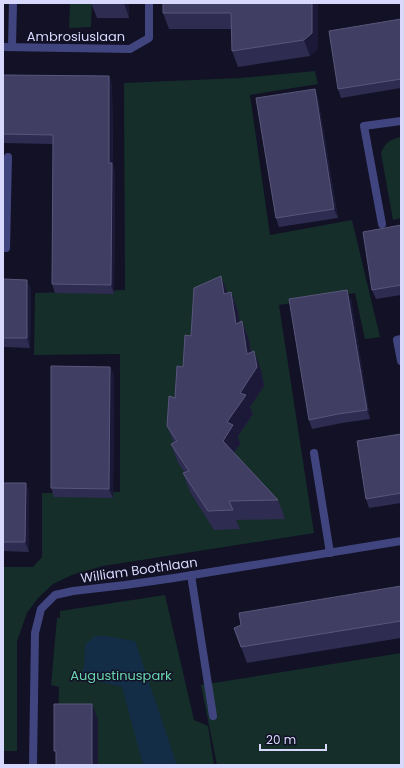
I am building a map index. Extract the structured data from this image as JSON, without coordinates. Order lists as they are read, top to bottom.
{
  "streets": {
    "street": ["Ambrosiuslaan", "William Boothlaan"]
  },
  "parks": ["Augustinuspark"],
  "scale_bar": "20 m"
}
